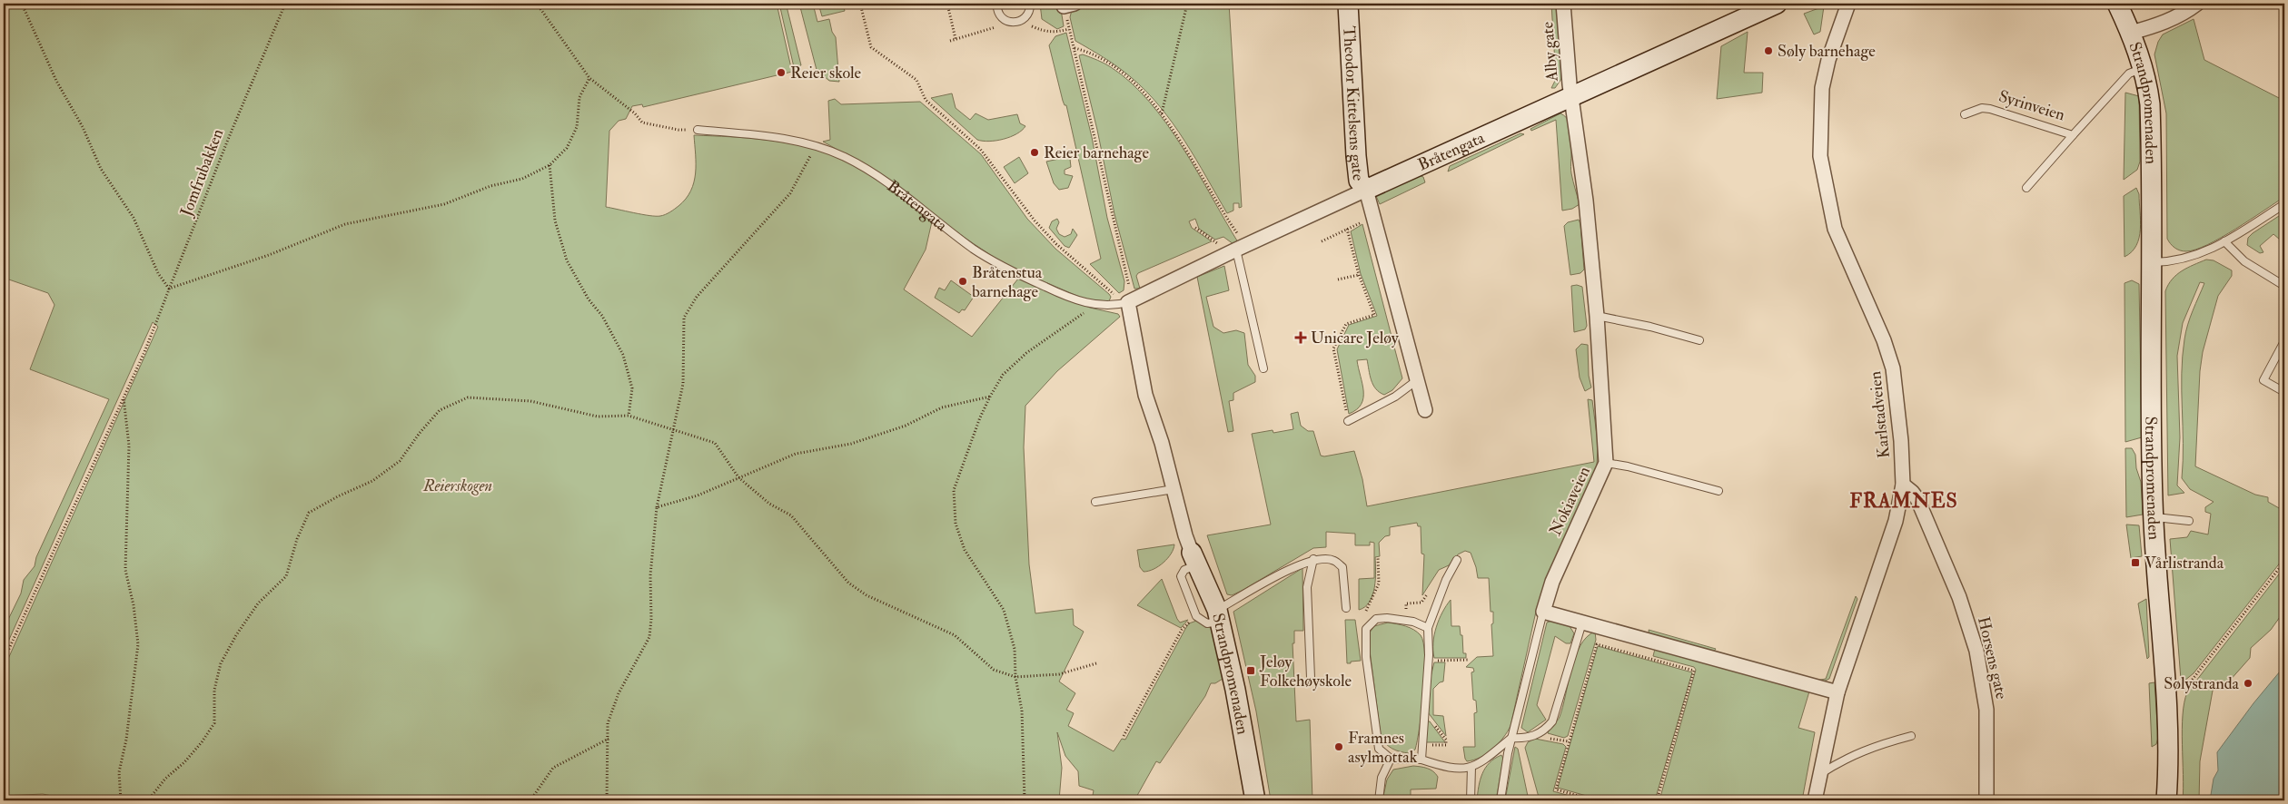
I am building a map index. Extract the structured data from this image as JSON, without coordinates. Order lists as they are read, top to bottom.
{
  "streets": {
    "street": [
      "Alby gate",
      "Theodor Kittelsens gate",
      "Strandpromenaden",
      "Bråtengata",
      "Karlstadveien",
      "Nokiaveien",
      "Horsens gate"
    ],
    "lane": ["Syrinveien"],
    "path": ["Jomfrubakken"]
  },
  "crossings": [
    ["Alby gate", "Bråtengata"],
    ["Alby gate", "Nokiaveien"],
    ["Theodor Kittelsens gate", "Bråtengata"],
    ["Strandpromenaden", "Syrinveien"],
    ["Bråtengata", "Nokiaveien"],
    ["Karlstadveien", "Horsens gate"]
  ],
  "districts": ["FRAMNES"],
  "parks": ["Reierskogen"],
  "places": {
    "other": [
      "Søly barnehage",
      "Reier skole",
      "Reier barnehage",
      "Bråtenstua barnehage",
      "Sølystranda",
      "Framnes asylmottak"
    ],
    "health": ["Unicare Jeløy"],
    "transit": ["Vårlistranda", "Jeløy Folkehøyskole"]
  }
}
